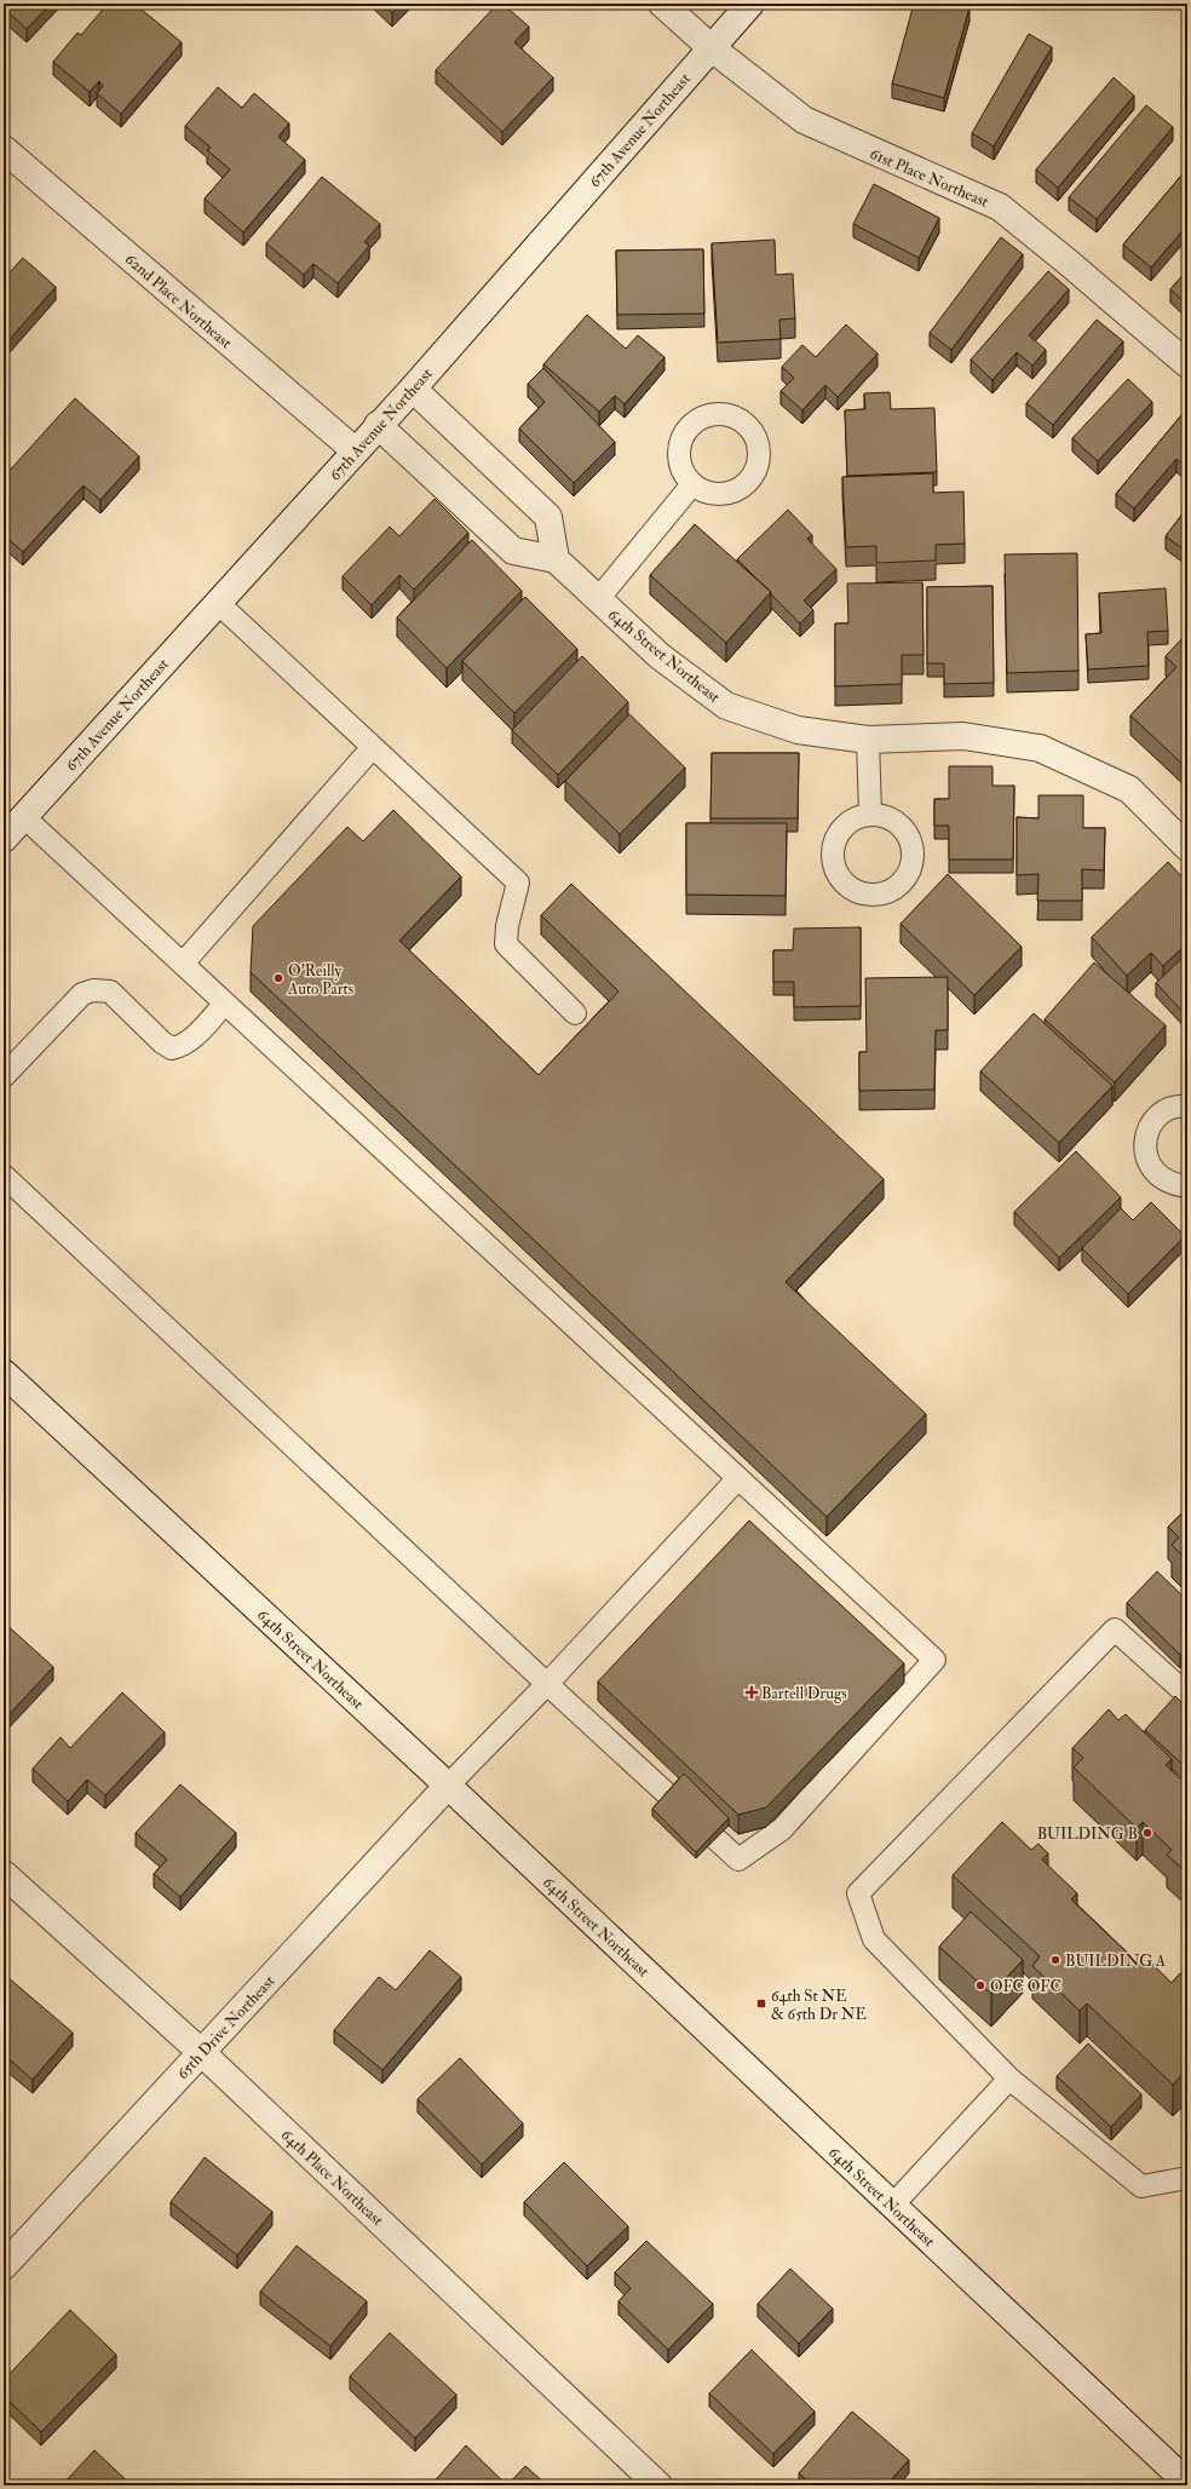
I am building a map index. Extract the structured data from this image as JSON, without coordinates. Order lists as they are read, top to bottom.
{
  "streets": {
    "street": [
      "67th Avenue Northeast",
      "61st Place Northeast",
      "62nd Place Northeast",
      "64th Street Northeast",
      "65th Drive Northeast",
      "64th Place Northeast"
    ]
  },
  "crossings": [
    ["67th Avenue Northeast", "61st Place Northeast"],
    ["67th Avenue Northeast", "62nd Place Northeast"],
    ["64th Street Northeast", "65th Drive Northeast"],
    ["65th Drive Northeast", "64th Place Northeast"]
  ],
  "places": {
    "other": [
      "O'Reilly Auto Parts",
      "BUILDING B",
      "BUILDING A",
      "OFC OFC"
    ],
    "health": ["Bartell Drugs"],
    "transit": ["64th St NE & 65th Dr NE"]
  }
}
